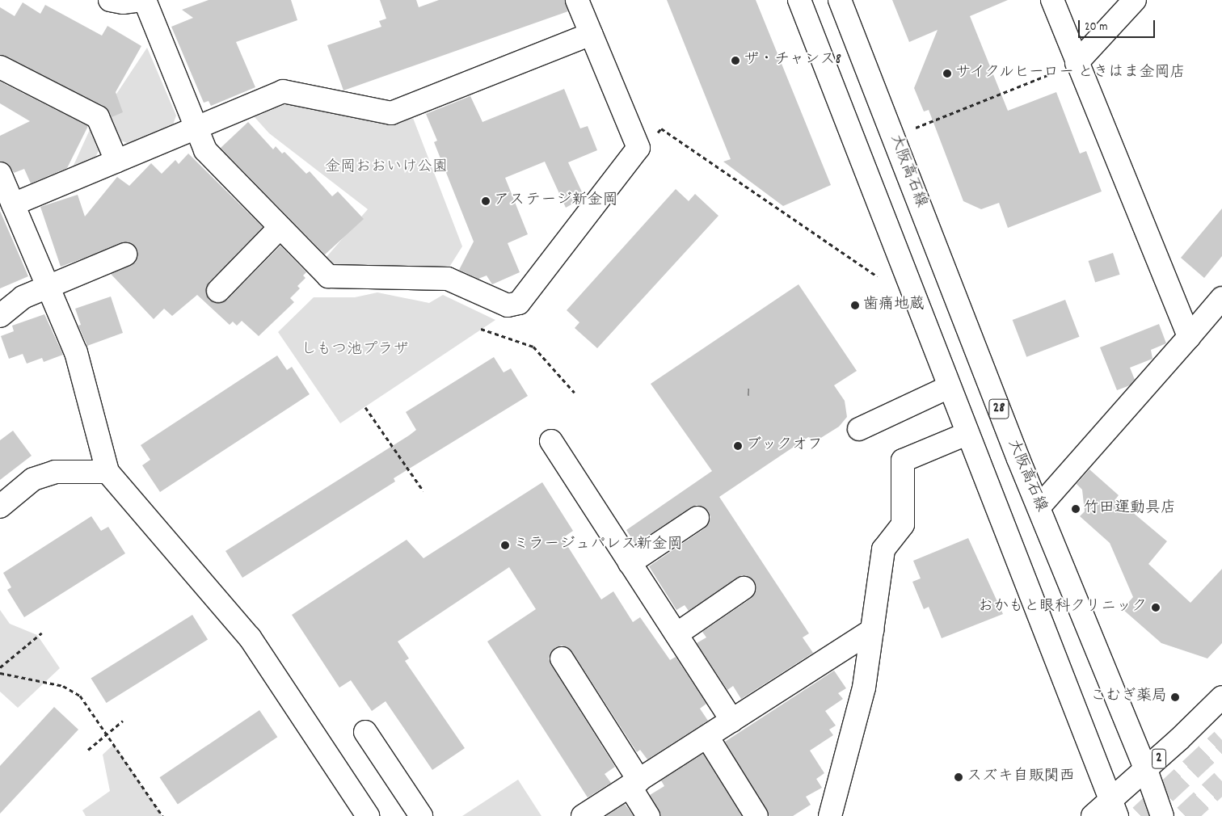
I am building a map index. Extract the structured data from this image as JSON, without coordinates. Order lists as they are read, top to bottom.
{
  "streets": {
    "street": ["大阪高石線", "28", "2"]
  },
  "crossings": [
    ["大阪高石線", "2"]
  ],
  "parks": ["金岡おおいけ公園", "しもつ池プラザ"],
  "places": [
    "ザ・チャンス8",
    "サイクルヒーロー ときはま金岡店",
    "アステージ新金岡",
    "歯痛地蔵",
    "ブックオフ",
    "竹田運動具店",
    "ミラージュパレス新金岡",
    "おかもと眼科クリニック",
    "こむぎ薬局",
    "スズキ自販関西"
  ],
  "house_numbers": ["1"],
  "scale_bar": "20 m"
}
